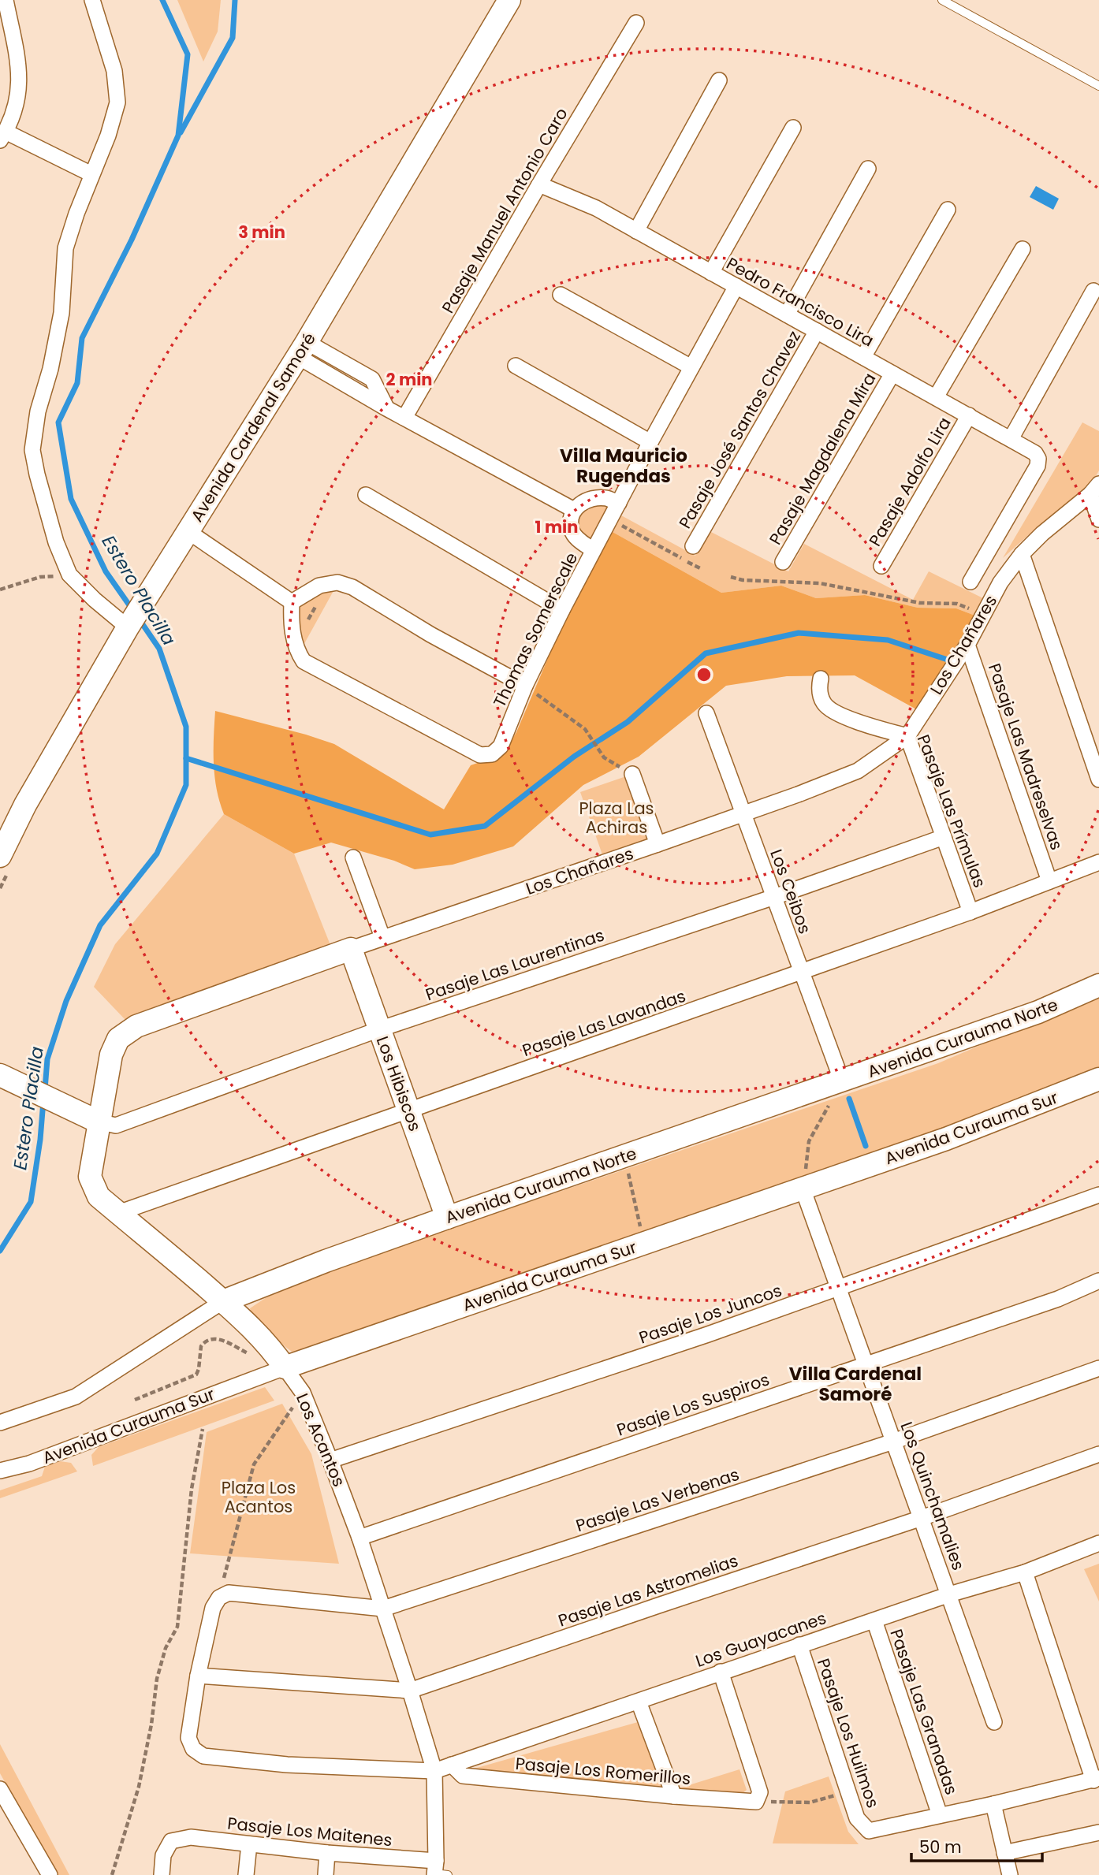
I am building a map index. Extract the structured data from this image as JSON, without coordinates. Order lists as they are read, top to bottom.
{
  "streets": {
    "street": [
      "Pasaje Manuel Antonio Caro",
      "Pedro Francisco Lira",
      "Avenida Cardenal Samoré",
      "Pasaje José Santos Chavez",
      "Pasaje Magdalena Mira",
      "Pasaje Adolfo Lira",
      "Thomas Somerscale",
      "Los Chañares",
      "Pasaje Las Madreselvas",
      "Pasaje Las Prímulas",
      "Los Ceibos",
      "Pasaje Las Laurentinas",
      "Pasaje Las Lavandas",
      "Avenida Curauma Norte",
      "Los Hibiscos",
      "Avenida Curauma Sur",
      "Pasaje Los Juncos",
      "Pasaje Los Suspiros",
      "Los Acantos",
      "Los Quinchamalies",
      "Pasaje Las Verbenas",
      "Pasaje Las Astromelias",
      "Los Guayacanes",
      "Pasaje Las Granadas",
      "Pasaje Los Huilmos",
      "Pasaje Los Romerillos",
      "Pasaje Los Maitenes"
    ]
  },
  "crossings": [
    ["Pasaje Manuel Antonio Caro", "Pedro Francisco Lira"],
    ["Pedro Francisco Lira", "Pasaje José Santos Chavez"],
    ["Pedro Francisco Lira", "Pasaje Magdalena Mira"],
    ["Pedro Francisco Lira", "Pasaje Adolfo Lira"],
    ["Pedro Francisco Lira", "Thomas Somerscale"],
    ["Los Chañares", "Pasaje Las Madreselvas"],
    ["Los Chañares", "Pasaje Las Prímulas"],
    ["Los Chañares", "Los Ceibos"],
    ["Los Chañares", "Pasaje Las Laurentinas"],
    ["Los Chañares", "Los Hibiscos"],
    ["Los Chañares", "Los Acantos"],
    ["Pasaje Las Madreselvas", "Pasaje Las Lavandas"],
    ["Pasaje Las Prímulas", "Pasaje Las Laurentinas"],
    ["Pasaje Las Prímulas", "Pasaje Las Lavandas"],
    ["Los Ceibos", "Pasaje Las Laurentinas"],
    ["Los Ceibos", "Pasaje Las Lavandas"],
    ["Los Ceibos", "Avenida Curauma Norte"],
    ["Pasaje Las Laurentinas", "Los Hibiscos"],
    ["Pasaje Las Laurentinas", "Los Acantos"],
    ["Pasaje Las Lavandas", "Los Hibiscos"],
    ["Pasaje Las Lavandas", "Los Acantos"],
    ["Avenida Curauma Norte", "Los Hibiscos"],
    ["Avenida Curauma Norte", "Los Acantos"],
    ["Avenida Curauma Sur", "Los Acantos"],
    ["Avenida Curauma Sur", "Los Quinchamalies"],
    ["Pasaje Los Juncos", "Los Acantos"],
    ["Pasaje Los Juncos", "Los Quinchamalies"],
    ["Pasaje Los Suspiros", "Los Acantos"],
    ["Pasaje Los Suspiros", "Los Quinchamalies"],
    ["Los Acantos", "Pasaje Las Verbenas"],
    ["Los Acantos", "Pasaje Las Astromelias"],
    ["Los Acantos", "Los Guayacanes"],
    ["Los Acantos", "Pasaje Los Maitenes"],
    ["Los Quinchamalies", "Pasaje Las Verbenas"],
    ["Los Quinchamalies", "Pasaje Las Astromelias"],
    ["Los Quinchamalies", "Los Guayacanes"],
    ["Los Guayacanes", "Pasaje Las Granadas"],
    ["Los Guayacanes", "Pasaje Los Huilmos"],
    ["Los Guayacanes", "Pasaje Los Romerillos"],
    ["Pasaje Las Granadas", "Pasaje Los Huilmos"]
  ],
  "districts": ["Villa Mauricio Rugendas", "Villa Cardenal Samoré"],
  "water": ["Estero Placilla"],
  "parks": ["Plaza Las Achiras", "Plaza Los Acantos"],
  "scale_bar": "50 m",
  "rings": ["3 min", "2 min", "1 min"]
}
